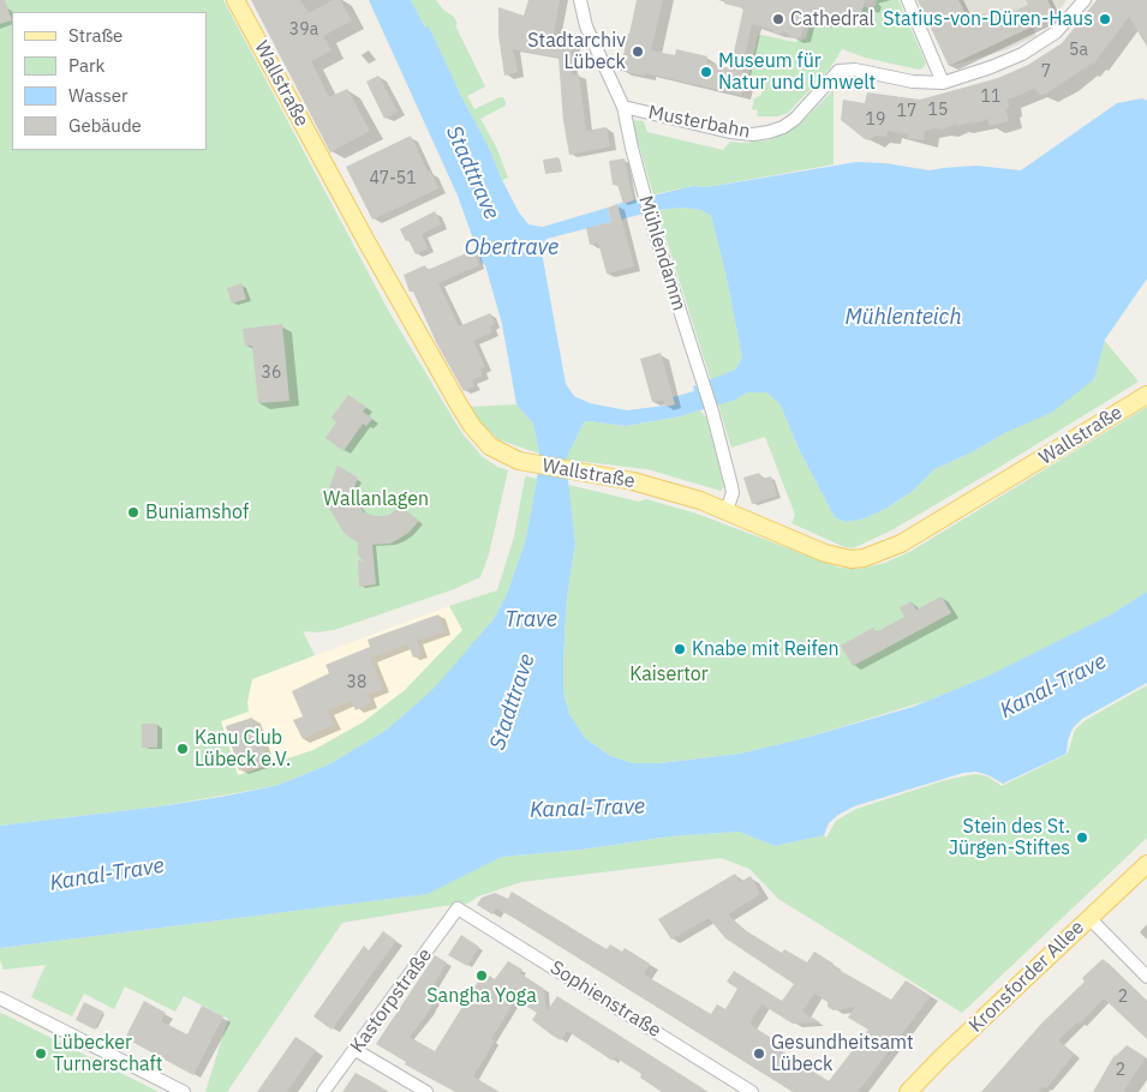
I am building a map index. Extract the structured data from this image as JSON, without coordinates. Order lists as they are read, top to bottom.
{
  "streets": {
    "main road": ["Wallstraße", "Kronsforder Allee"],
    "street": [
      "Musterbahn",
      "Mühlendamm",
      "Sophienstraße",
      "Kastorpstraße"
    ]
  },
  "crossings": [
    ["Wallstraße", "Mühlendamm"],
    ["Musterbahn", "Mühlendamm"],
    ["Sophienstraße", "Kastorpstraße"]
  ],
  "water": [
    "Stadttrave",
    "Obertrave",
    "Mühlenteich",
    "Trave",
    "Kanal-Trave"
  ],
  "parks": ["Wallanlagen", "Kaisertor"],
  "places": [
    "Cathedral",
    "Statius-von-Düren-Haus",
    "Stadtarchiv Lübeck",
    "Museum für Natur und Umwelt",
    "Buniamshof",
    "Knabe mit Reifen",
    "Kanu Club Lübeck e.V.",
    "Stein des St. Jürgen-Stiftes",
    "Sangha Yoga",
    "Lübecker Turnerschaft",
    "Gesundheitsamt Lübeck"
  ],
  "house_numbers": [
    "39a",
    "5a",
    "7",
    "11",
    "15",
    "17",
    "19",
    "47-51",
    "36",
    "38",
    "2",
    "2"
  ],
  "legend": [
    "Straße",
    "Park",
    "Wasser",
    "Gebäude"
  ]
}
